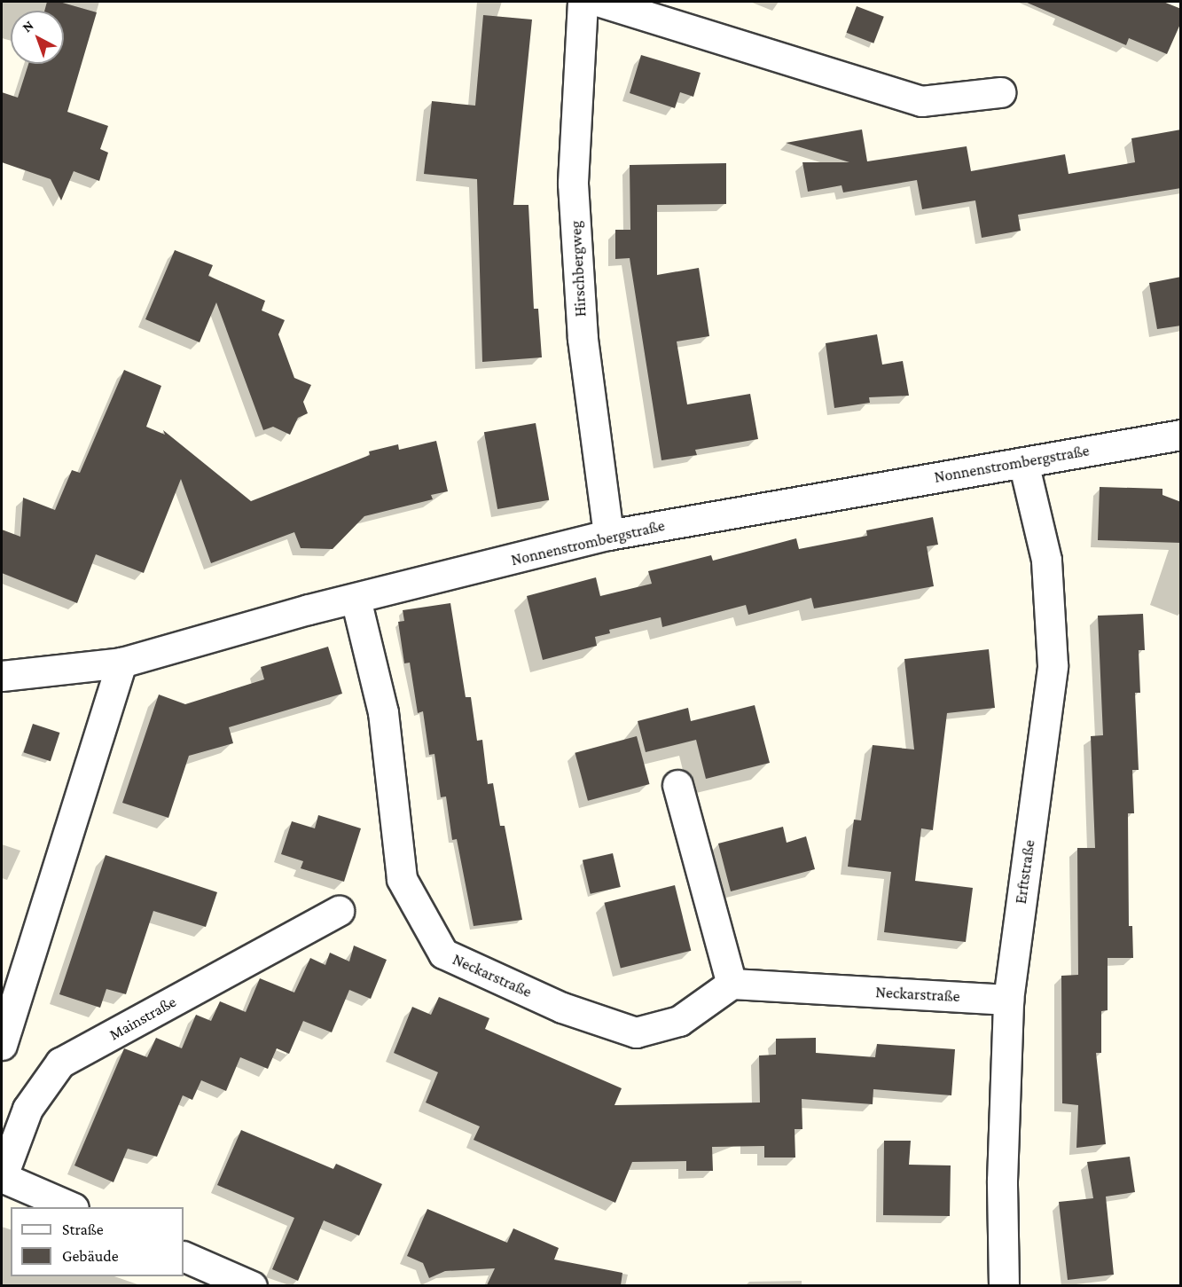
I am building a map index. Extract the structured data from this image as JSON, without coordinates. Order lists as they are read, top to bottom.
{
  "streets": {
    "street": [
      "Hirschbergweg",
      "Nonnenstrombergstraße",
      "Erftstraße",
      "Neckarstraße",
      "Mainstraße"
    ]
  },
  "crossings": [
    ["Hirschbergweg", "Nonnenstrombergstraße"],
    ["Nonnenstrombergstraße", "Erftstraße"],
    ["Nonnenstrombergstraße", "Neckarstraße"],
    ["Erftstraße", "Neckarstraße"]
  ],
  "legend": ["Straße", "Gebäude"],
  "north": "top left"
}
